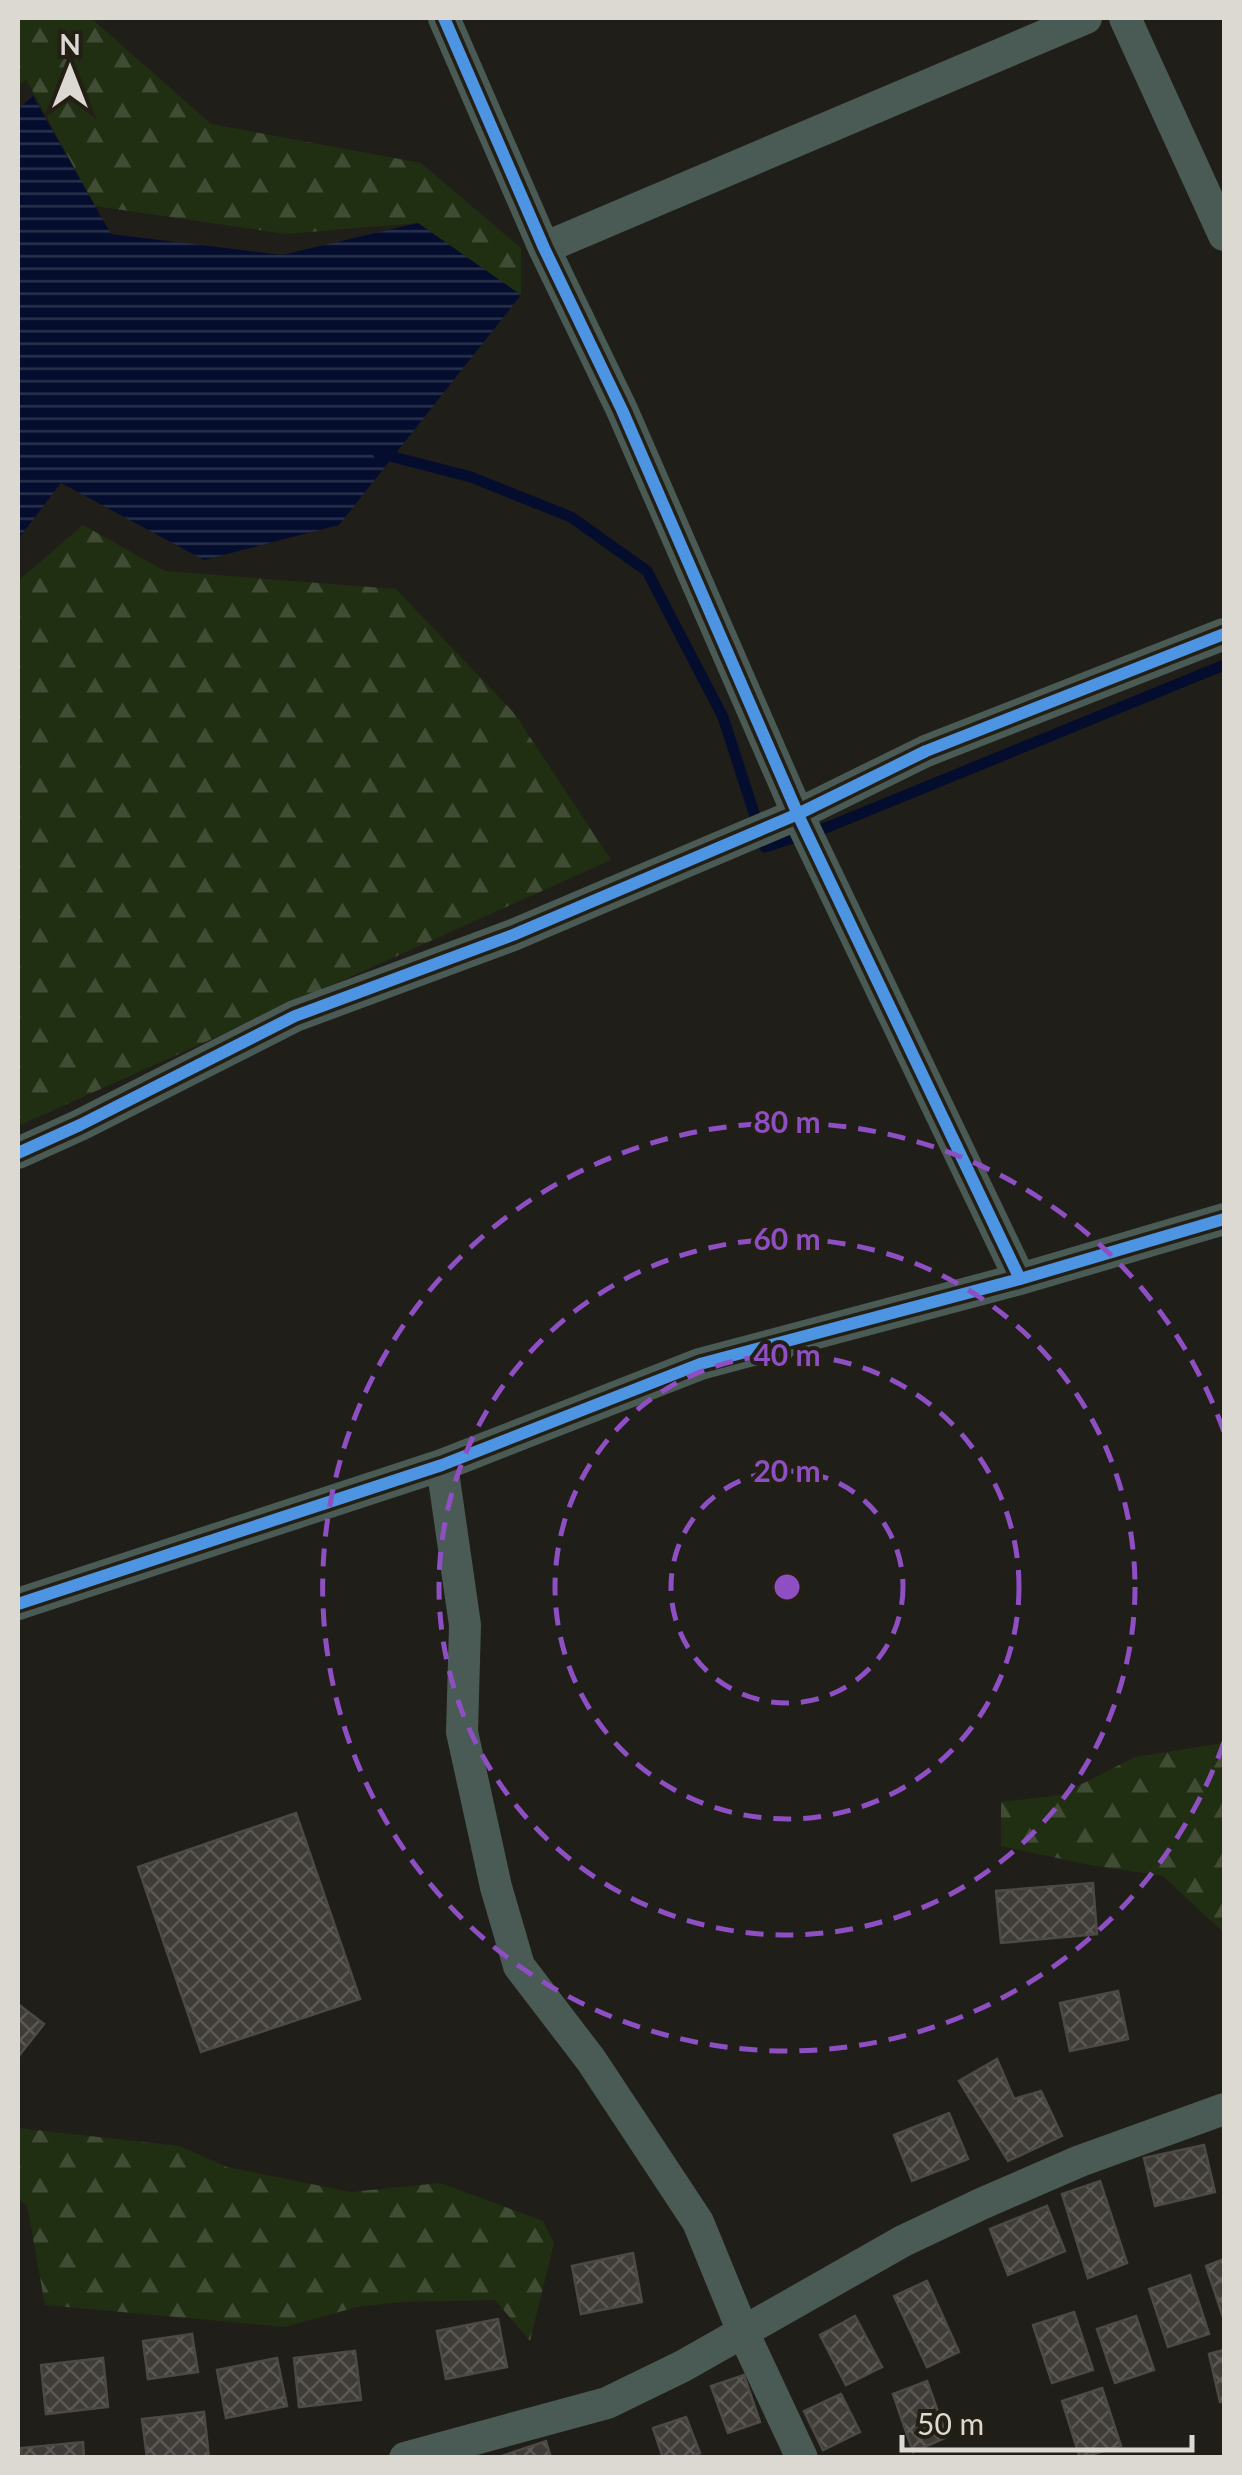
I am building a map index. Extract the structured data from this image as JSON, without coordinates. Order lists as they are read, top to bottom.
{
  "scale_bar": "50 m",
  "north": "top",
  "rings": [
    "80 m",
    "60 m",
    "40 m",
    "20 m"
  ]
}
